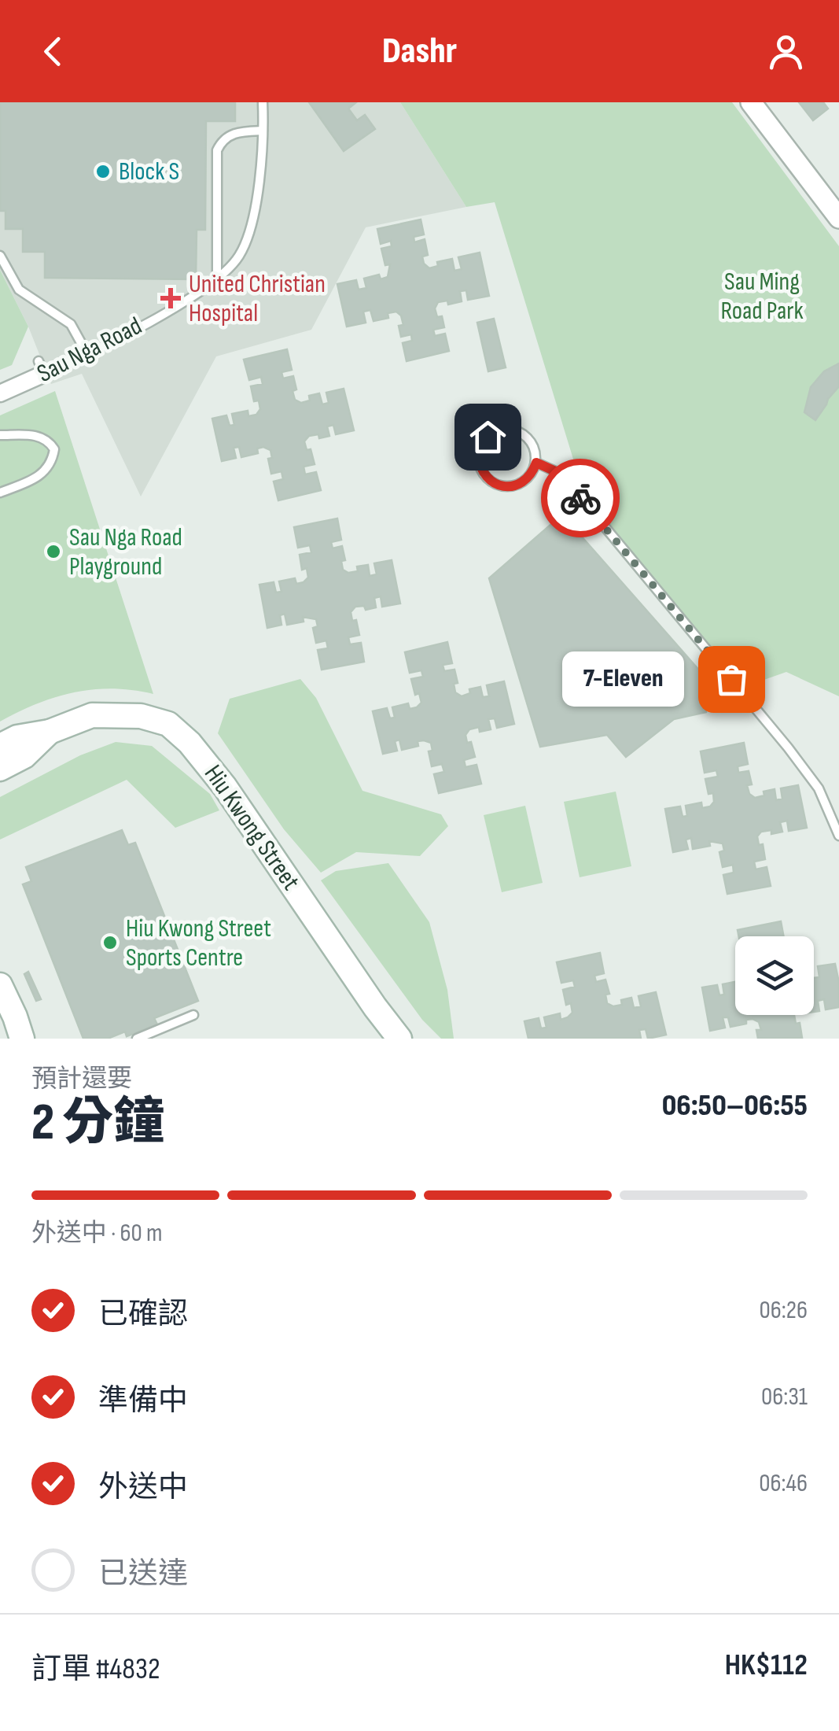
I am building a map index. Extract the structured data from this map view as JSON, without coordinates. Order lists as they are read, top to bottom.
{
  "streets": {
    "main road": ["Hiu Kwong Street"],
    "street": ["Sau Nga Road"]
  },
  "parks": ["Sau Ming Road Park"],
  "places": {
    "other": [
      "Block S",
      "Sau Nga Road Playground",
      "7-Eleven",
      "Hiu Kwong Street Sports Centre"
    ],
    "health": ["United Christian Hospital"]
  },
  "page": {
    "header": "Dashr",
    "bubble": "7-Eleven",
    "heading": ["2 分鐘", "預計還要", "06:50–06:55"],
    "panel": ["訂單 #4832", "HK$112"],
    "bar": "外送中 · 60 m",
    "list": [
      ["已確認", "06:26"],
      ["準備中", "06:31"],
      ["外送中", "06:46"],
      "已送達"
    ]
  }
}
